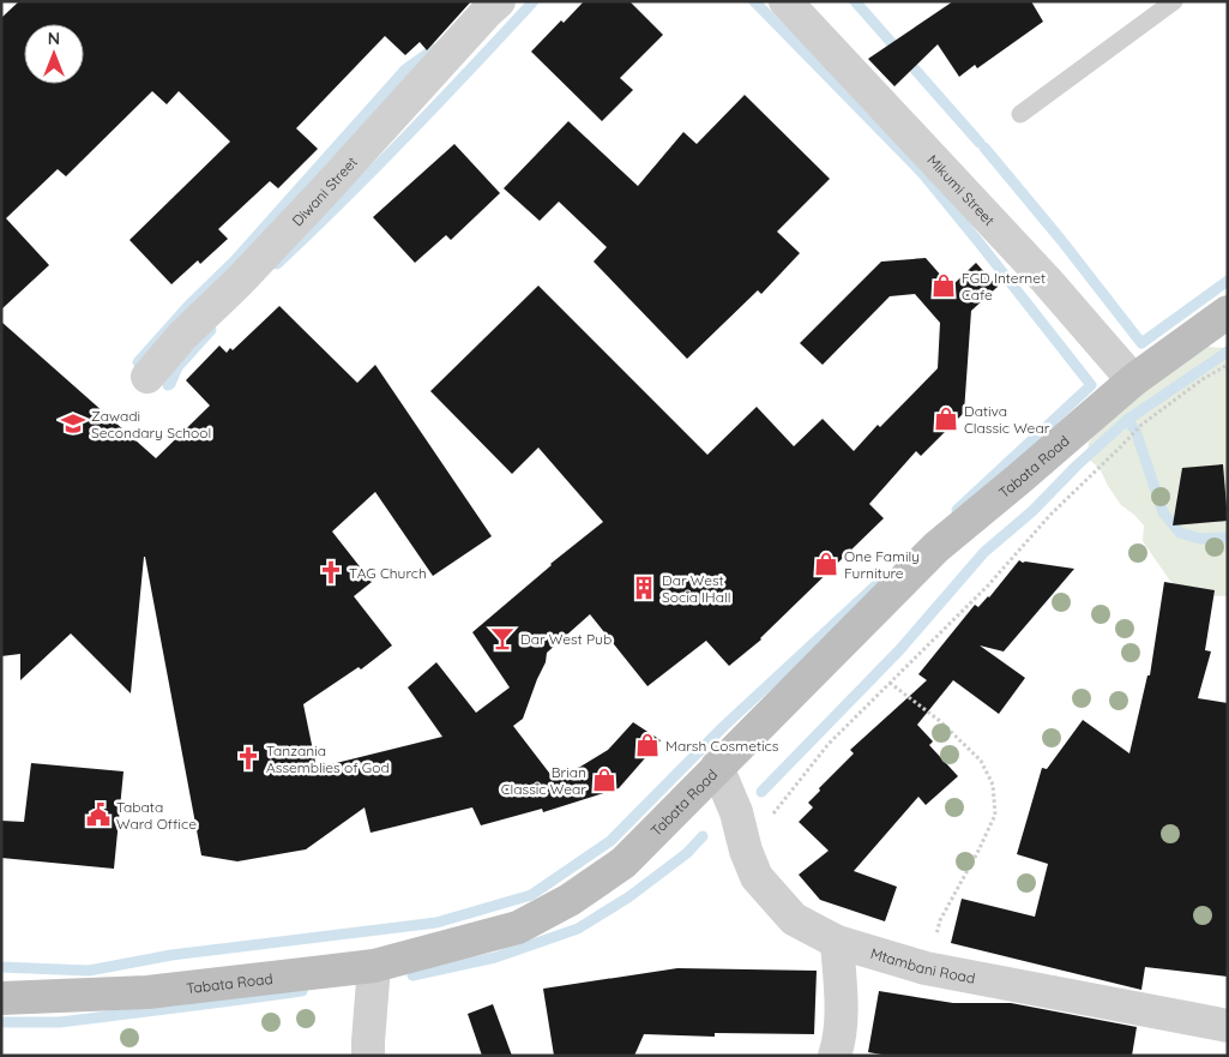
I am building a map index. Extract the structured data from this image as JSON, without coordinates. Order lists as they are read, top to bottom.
{
  "streets": {
    "main road": ["Tabata Road"],
    "street": ["Mikumi Street", "Diwani Street", "Mtambani Road"]
  },
  "crossings": [
    ["Mikumi Street", "Tabata Road"],
    ["Tabata Road", "Mtambani Road"]
  ],
  "places": {
    "shop": [
      "FGD Internet Cafe",
      "Dativa Classic Wear",
      "One Family Furniture",
      "Marsh Cosmetics",
      "Brian Classic Wear"
    ],
    "school or university": ["Zawadi Secondary School"],
    "church": ["TAG Church", "Tanzania Assemblies of God"],
    "building": ["Dar West Socia lHall"],
    "bar": ["Dar West Pub"],
    "public building": ["Tabata Ward Office"]
  },
  "north": "top"
}
